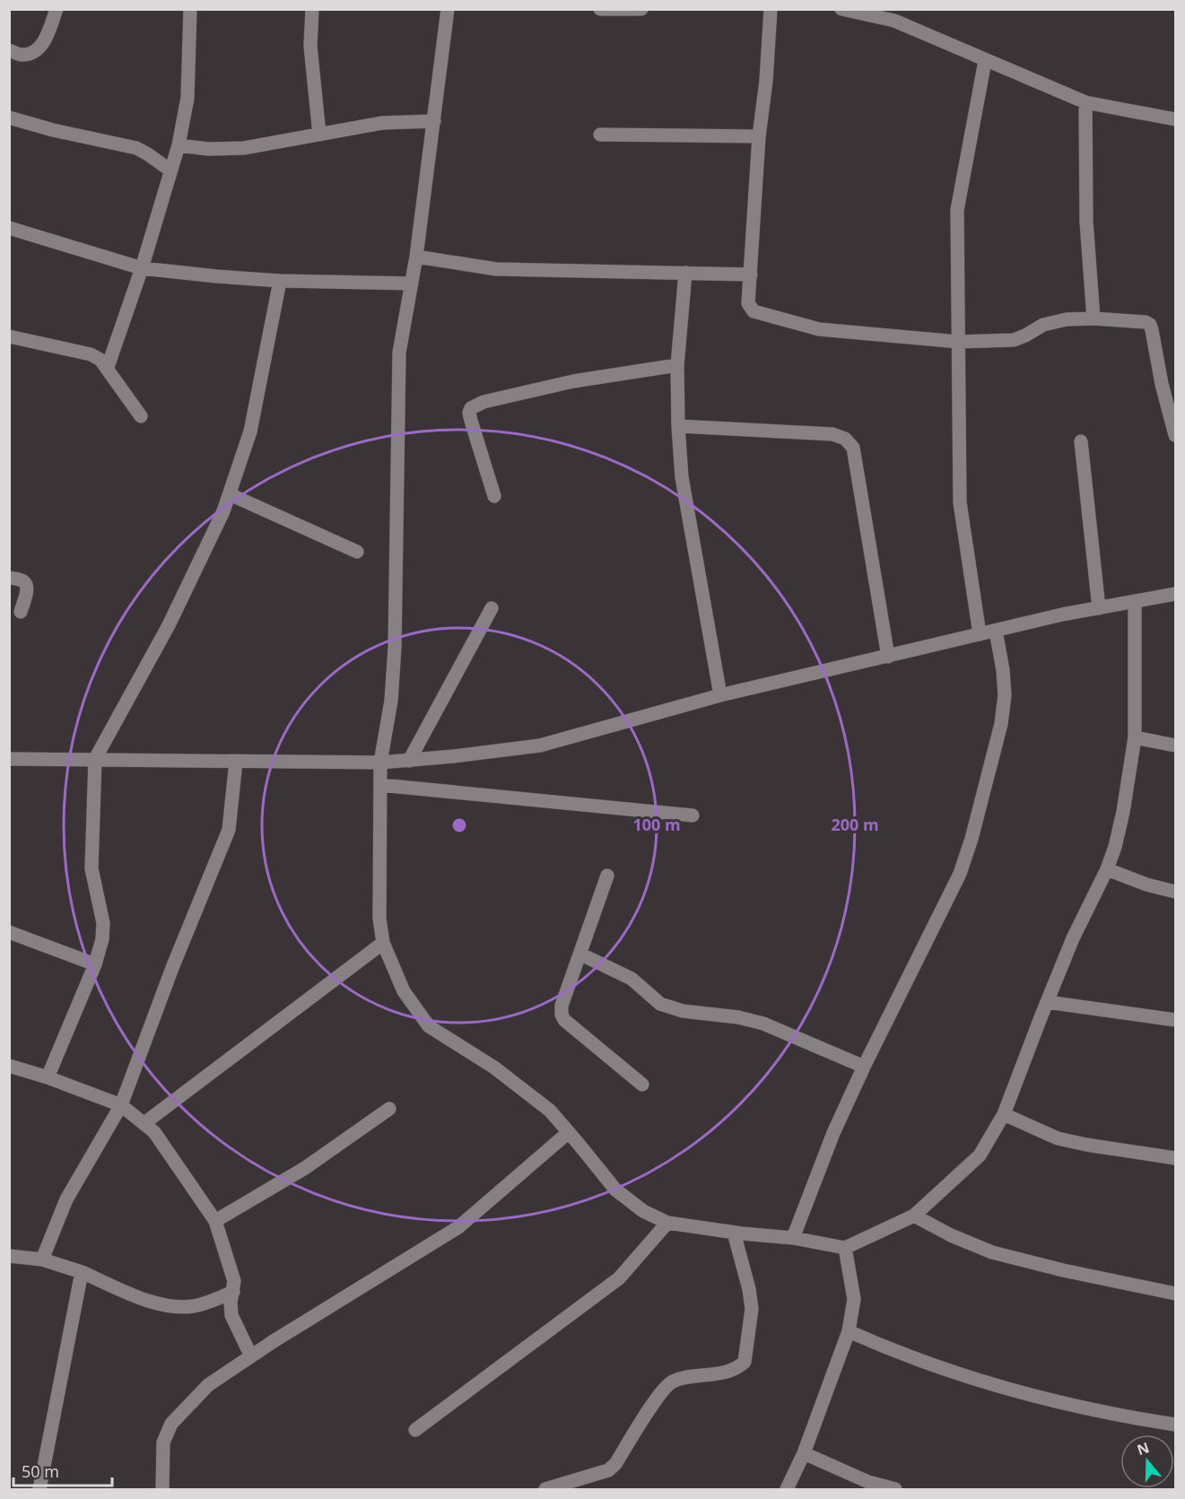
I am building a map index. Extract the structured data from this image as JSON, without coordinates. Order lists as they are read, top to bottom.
{
  "scale_bar": "50 m",
  "north": "top",
  "rings": ["100 m", "200 m"]
}
